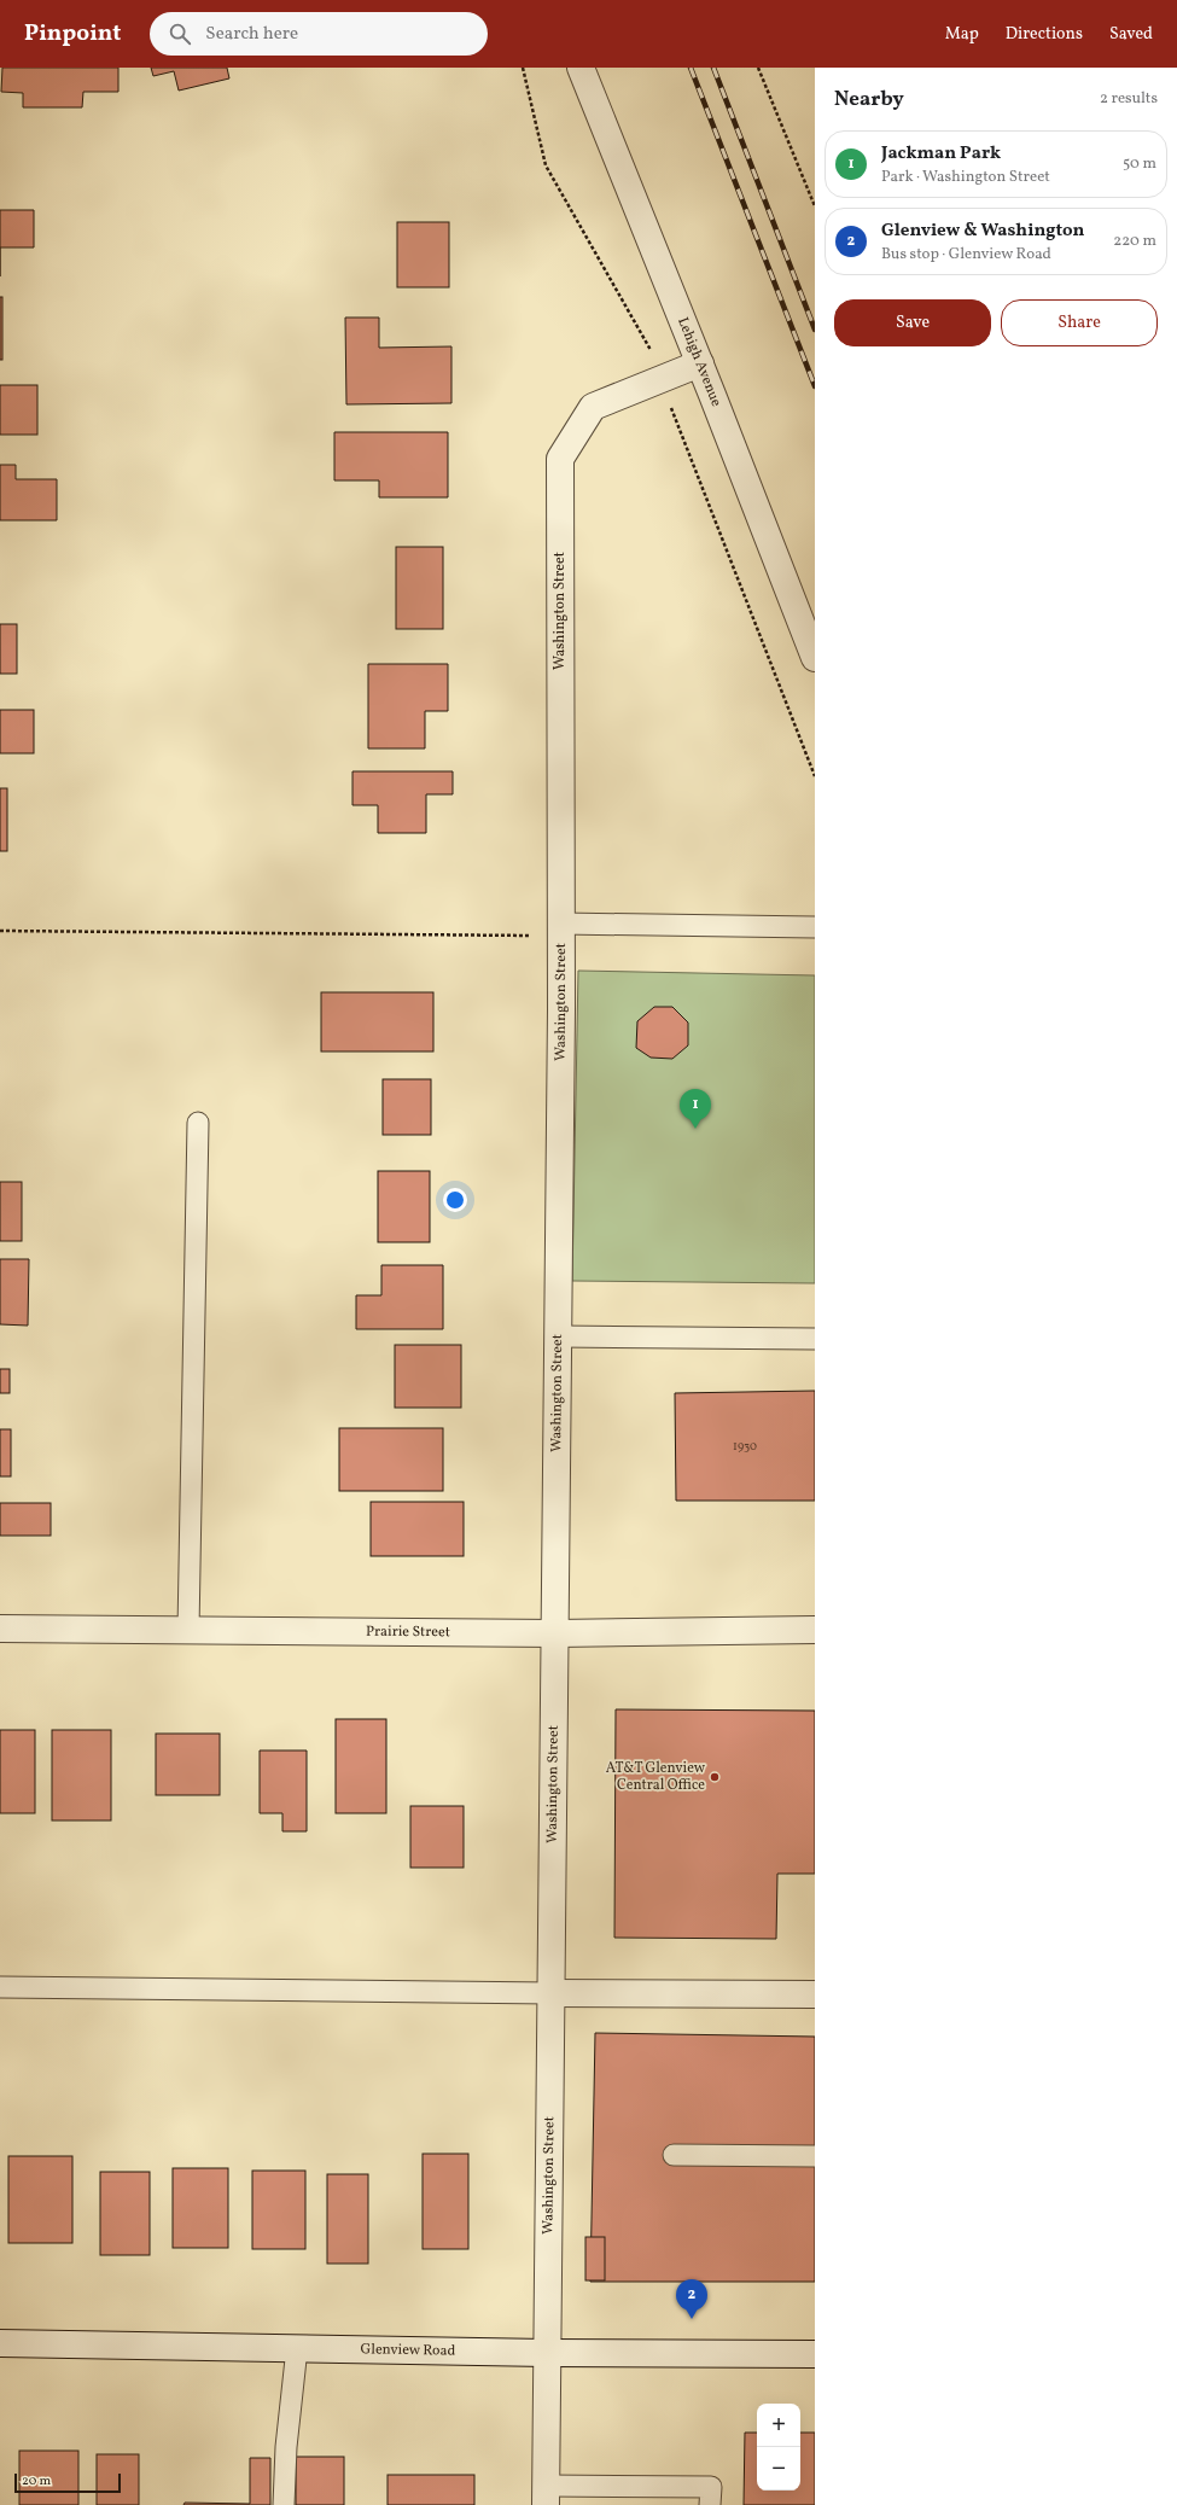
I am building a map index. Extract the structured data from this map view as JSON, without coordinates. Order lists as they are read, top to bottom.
{
  "streets": {
    "street": [
      "Lehigh Avenue",
      "Washington Street",
      "Prairie Street",
      "Glenview Road"
    ]
  },
  "crossings": [
    ["Lehigh Avenue", "Washington Street"],
    ["Washington Street", "Prairie Street"],
    ["Washington Street", "Glenview Road"]
  ],
  "places": ["AT&T Glenview Central Office"],
  "house_numbers": ["1930"],
  "scale_bar": "20 m",
  "page": {
    "header": "Pinpoint",
    "search": "Search here",
    "nav": ["Map", "Directions", "Saved"],
    "heading": ["Nearby", "2 results"],
    "list": [
      {
        "mark": "1",
        "name": "Jackman Park",
        "note": "Park · Washington Street",
        "value": "50 m"
      },
      {
        "mark": "2",
        "name": "Glenview & Washington",
        "note": "Bus stop · Glenview Road",
        "value": "220 m"
      }
    ],
    "buttons": ["Save", "Share"],
    "pins": ["1", "2"],
    "map_buttons": ["+", "−"],
    "scale": "20 m"
  }
}
